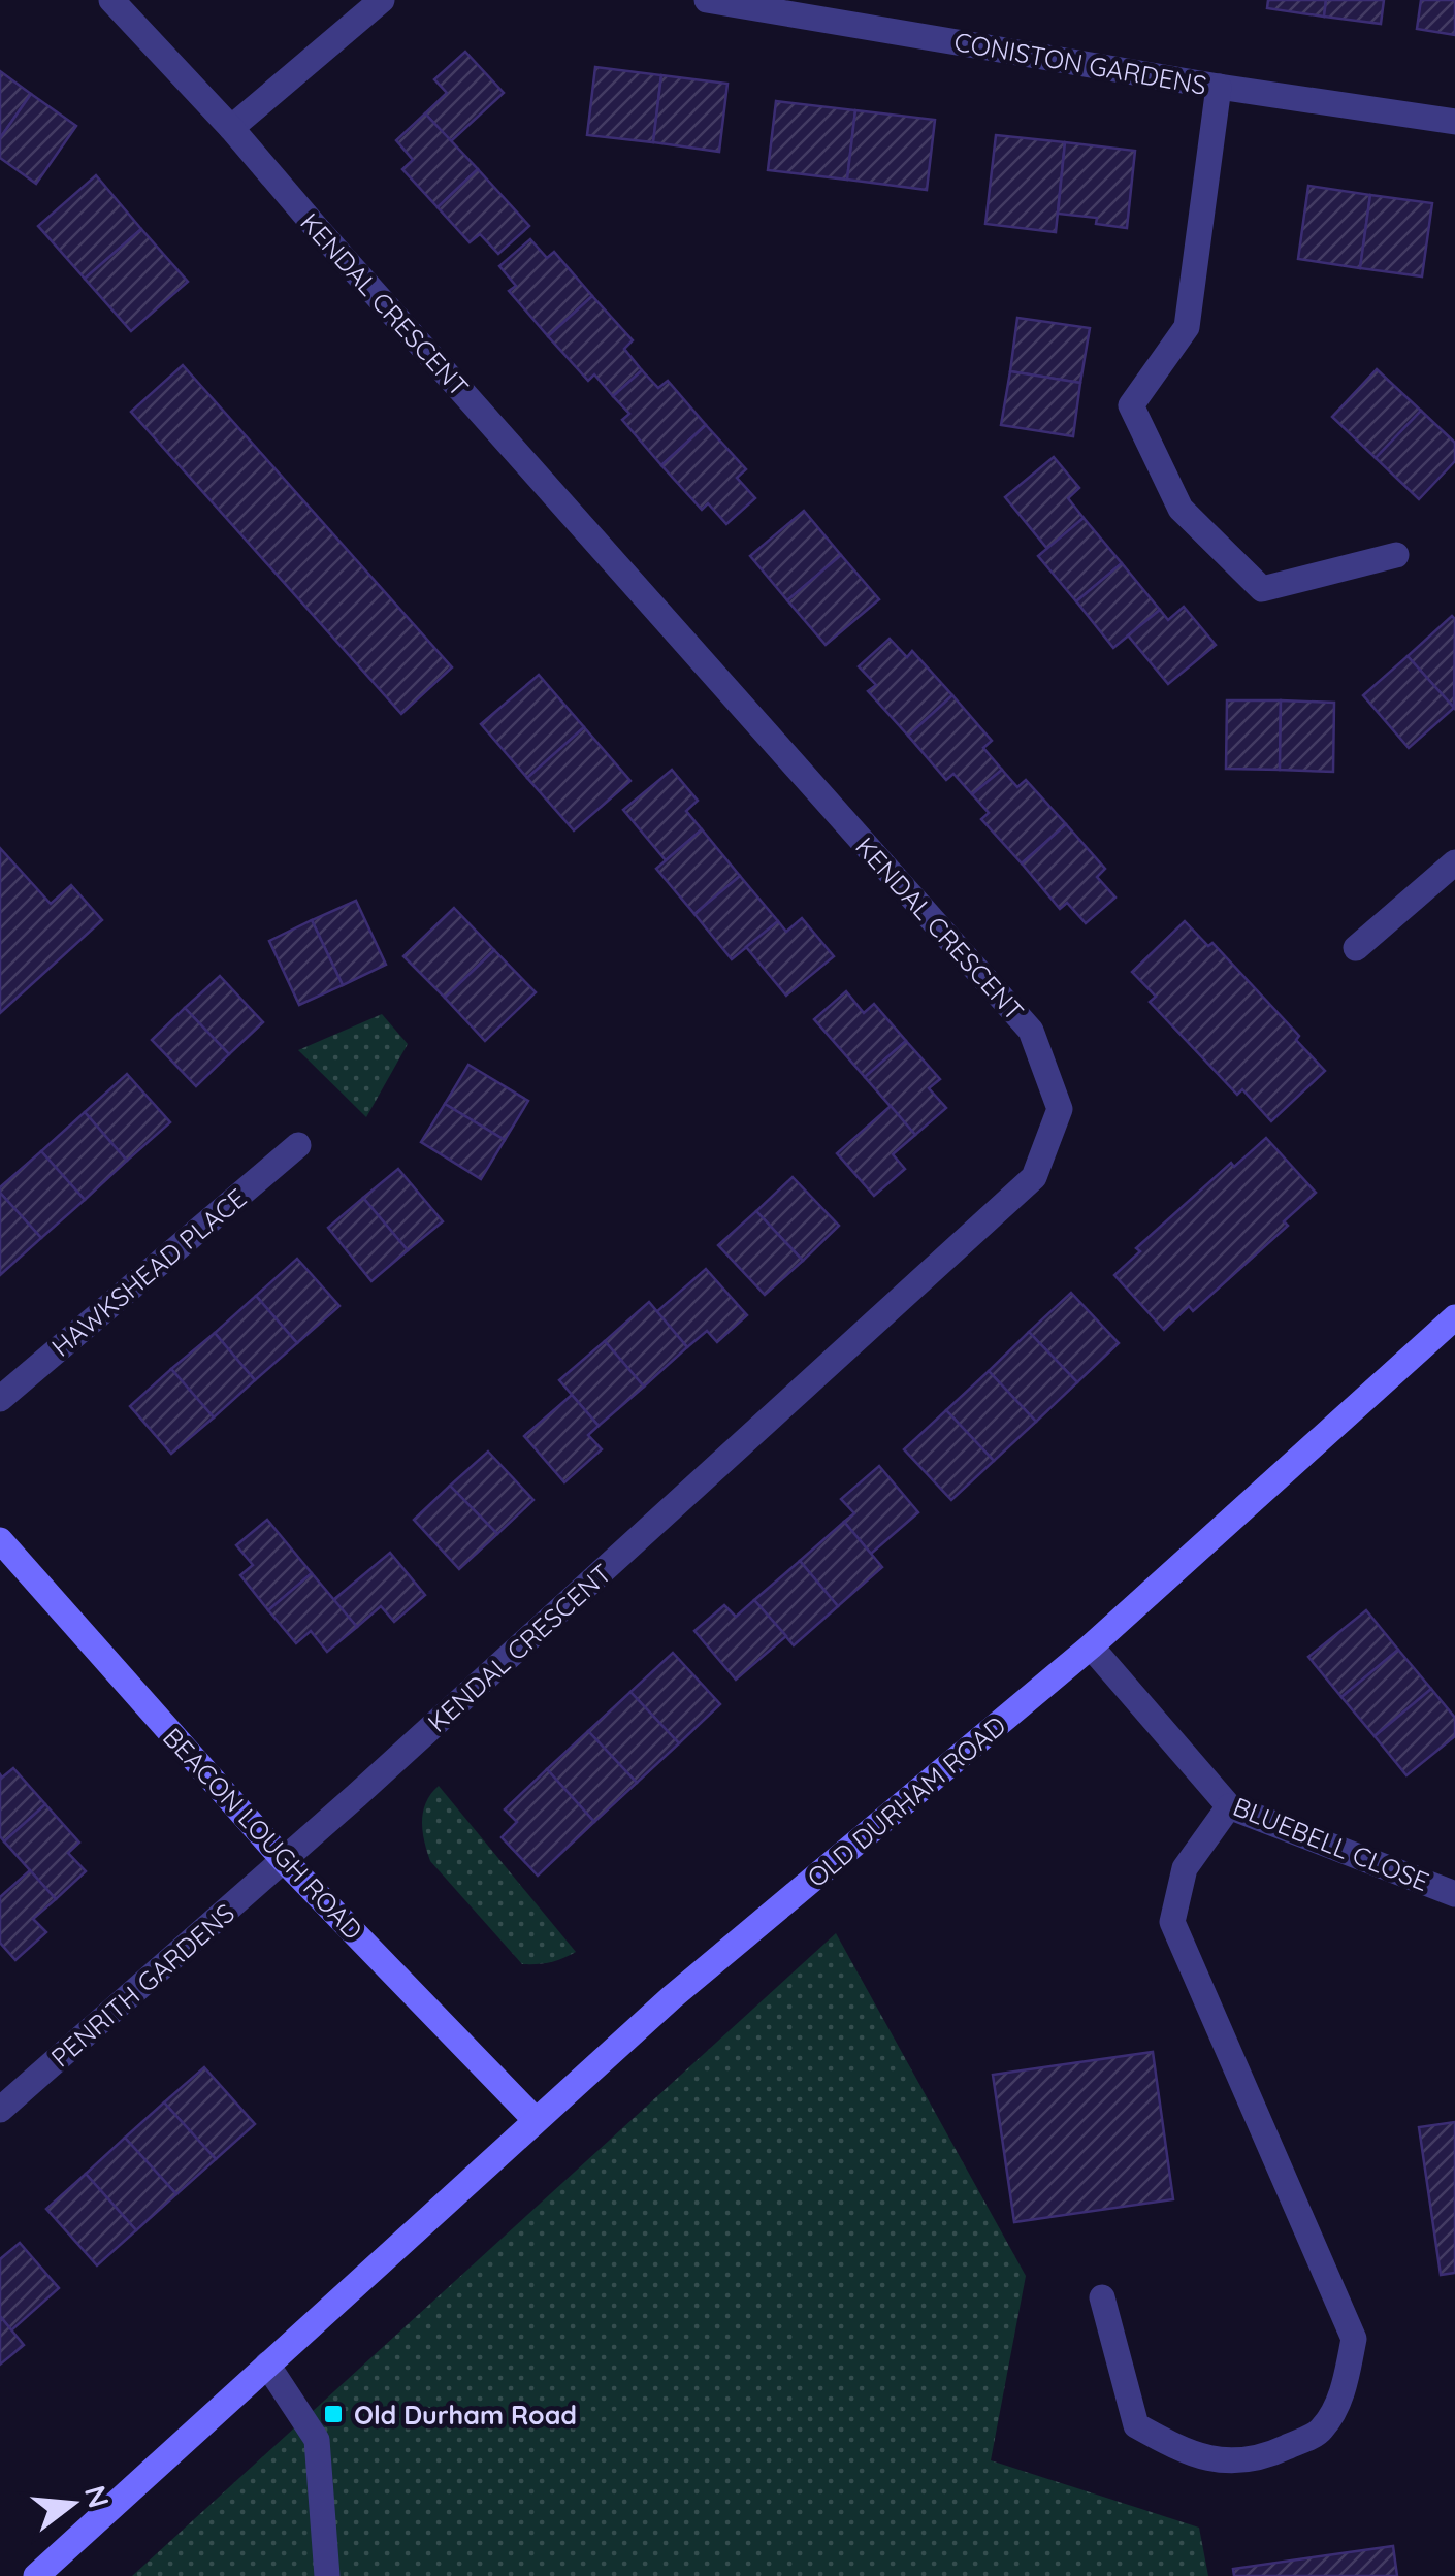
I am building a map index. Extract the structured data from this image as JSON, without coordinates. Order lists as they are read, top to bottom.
{
  "streets": {
    "main road": ["OLD DURHAM ROAD", "BEACON LOUGH ROAD"],
    "street": [
      "CONISTON GARDENS",
      "KENDAL CRESCENT",
      "HAWKSHEAD PLACE",
      "BLUEBELL CLOSE",
      "PENRITH GARDENS"
    ]
  },
  "crossings": [
    ["KENDAL CRESCENT", "BEACON LOUGH ROAD"],
    ["KENDAL CRESCENT", "PENRITH GARDENS"],
    ["OLD DURHAM ROAD", "BEACON LOUGH ROAD"],
    ["OLD DURHAM ROAD", "BLUEBELL CLOSE"],
    ["BEACON LOUGH ROAD", "PENRITH GARDENS"]
  ],
  "places": {
    "transit": ["Old Durham Road"]
  },
  "north": "right"
}
